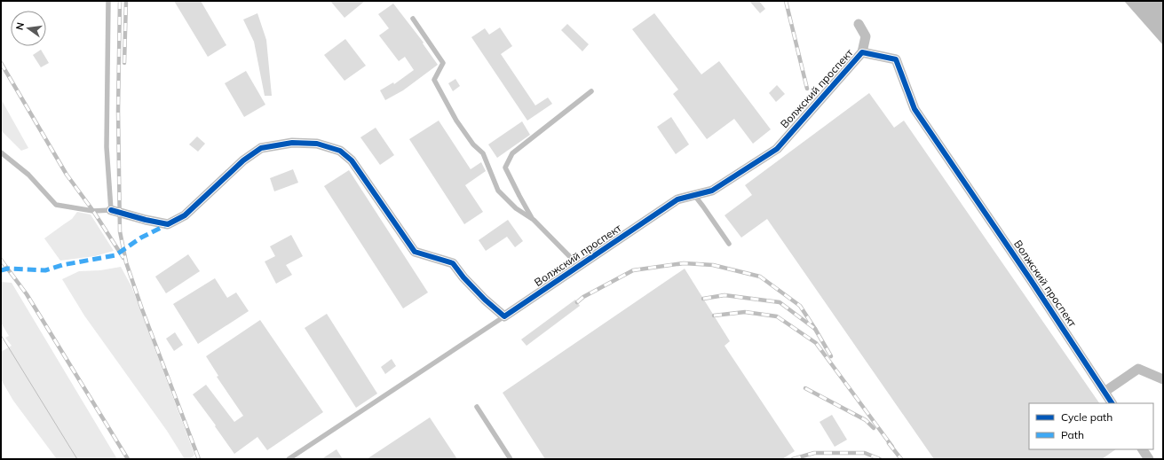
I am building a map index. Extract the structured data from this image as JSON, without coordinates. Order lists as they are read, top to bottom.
{
  "streets": {
    "street": ["Волжский проспект"]
  },
  "legend": ["Cycle path", "Path"],
  "north": "left"
}
